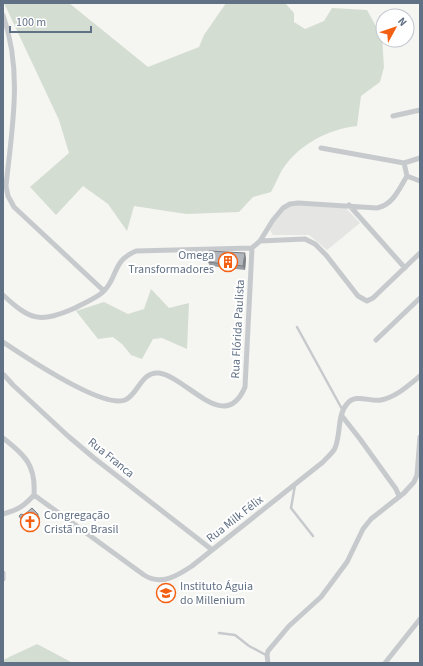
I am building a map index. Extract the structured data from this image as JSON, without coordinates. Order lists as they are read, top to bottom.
{
  "streets": {
    "street": ["Rua Flórida Paulista", "Rua Franca", "Rua Milk Félix"]
  },
  "crossings": [
    ["Rua Franca", "Rua Milk Félix"]
  ],
  "places": {
    "building": ["Omega Transformadores"],
    "church": ["Congregação Cristã no Brasil"],
    "school or university": ["Instituto Águia do Millenium"]
  },
  "scale_bar": "100 m",
  "north": "top right"
}
